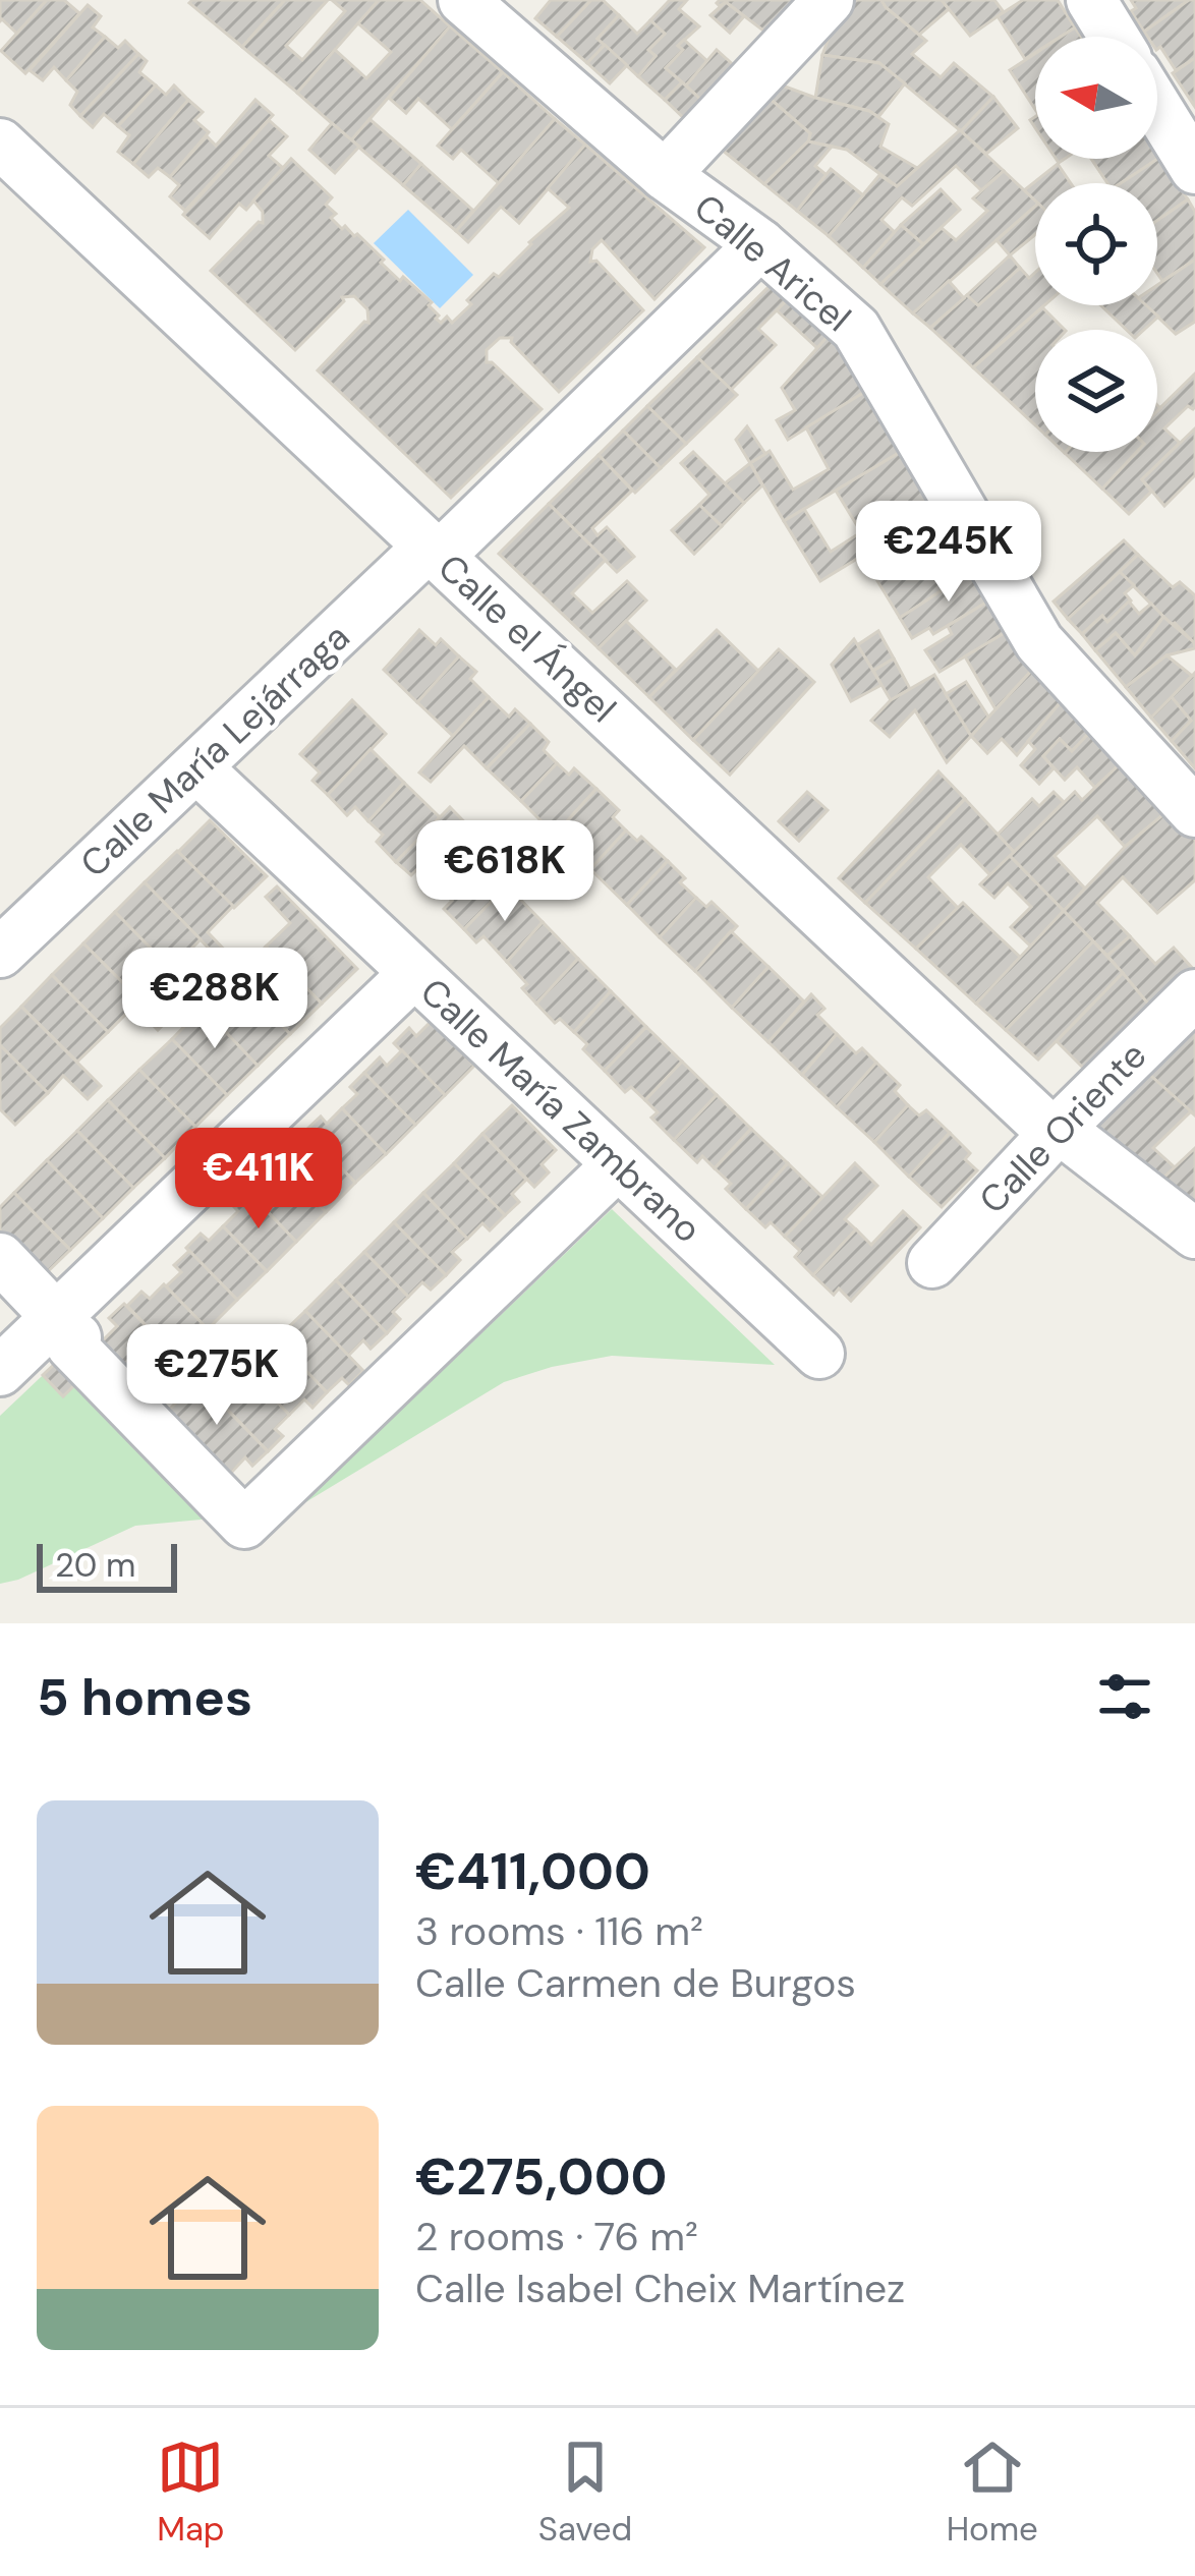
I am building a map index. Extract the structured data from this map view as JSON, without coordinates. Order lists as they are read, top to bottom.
{
  "streets": {
    "street": [
      "Calle Aricel",
      "Calle el Ángel",
      "Calle María Lejárraga",
      "Calle María Zambrano",
      "Calle Oriente"
    ]
  },
  "crossings": [
    ["Calle Aricel", "Calle María Lejárraga"],
    ["Calle el Ángel", "Calle María Lejárraga"],
    ["Calle el Ángel", "Calle Oriente"],
    ["Calle María Lejárraga", "Calle María Zambrano"]
  ],
  "scale_bar": "20 m",
  "north": "left",
  "page": {
    "price": [
      "€245K",
      "€618K",
      "€288K",
      "€411K",
      "€275K"
    ],
    "scale": "20 m",
    "heading": "5 homes",
    "list": [
      {
        "name": "€411,000",
        "note": "3 rooms · 116 m² · Calle Carmen de Burgos"
      },
      {
        "name": "€275,000",
        "note": "2 rooms · 76 m² · Calle Isabel Cheix Martínez"
      }
    ],
    "tabs": ["Map", "Saved", "Home"]
  }
}
